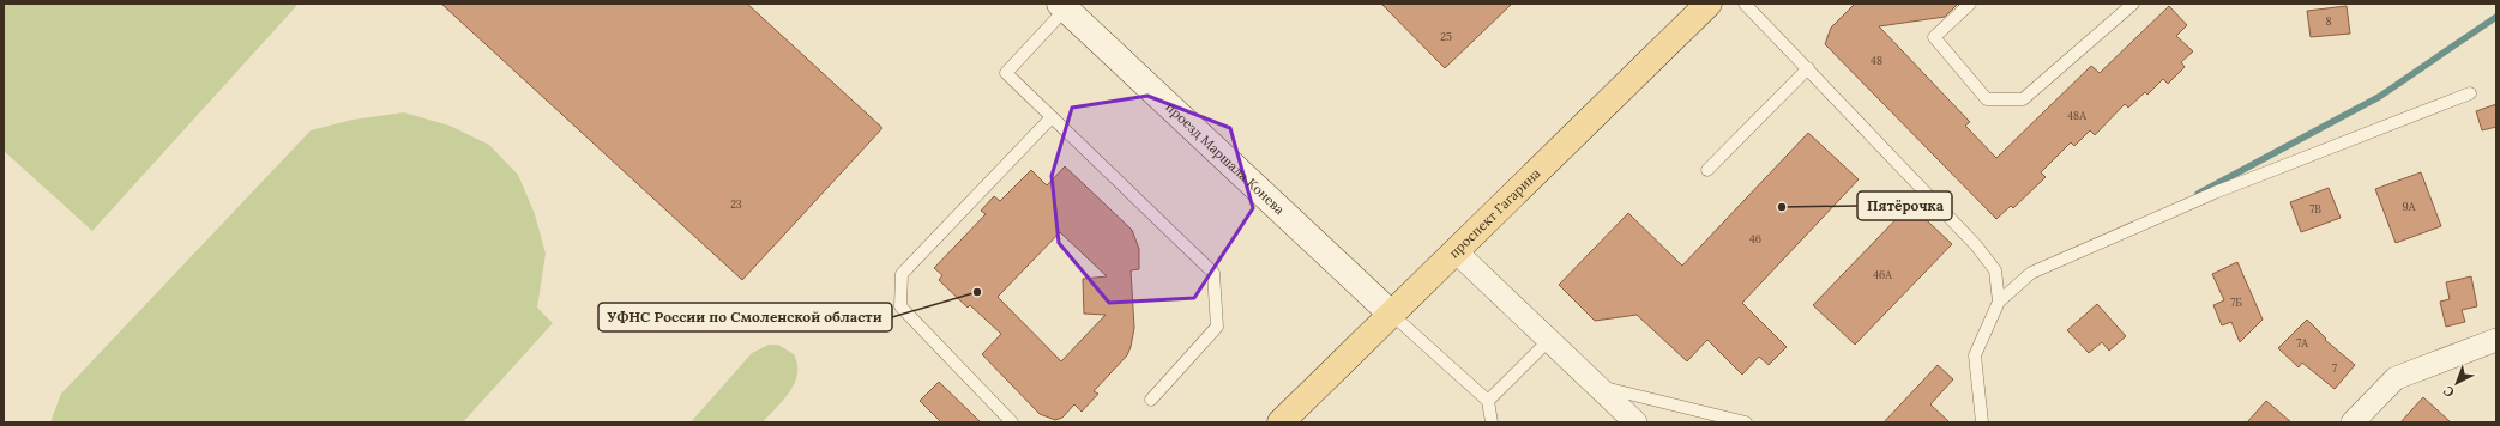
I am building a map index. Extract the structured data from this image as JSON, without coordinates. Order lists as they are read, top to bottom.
{
  "streets": {
    "main road": ["проспект Гагарина"],
    "street": ["проезд Маршала Конева"]
  },
  "crossings": [
    ["проезд Маршала Конева", "проспект Гагарина"]
  ],
  "places": ["Пятёрочка", "УФНС России по Смоленской области"],
  "house_numbers": [
    "8",
    "25",
    "48",
    "48А",
    "23",
    "9А",
    "7В",
    "46",
    "46А",
    "7Б",
    "7А",
    "7"
  ],
  "north": "bottom left"
}
